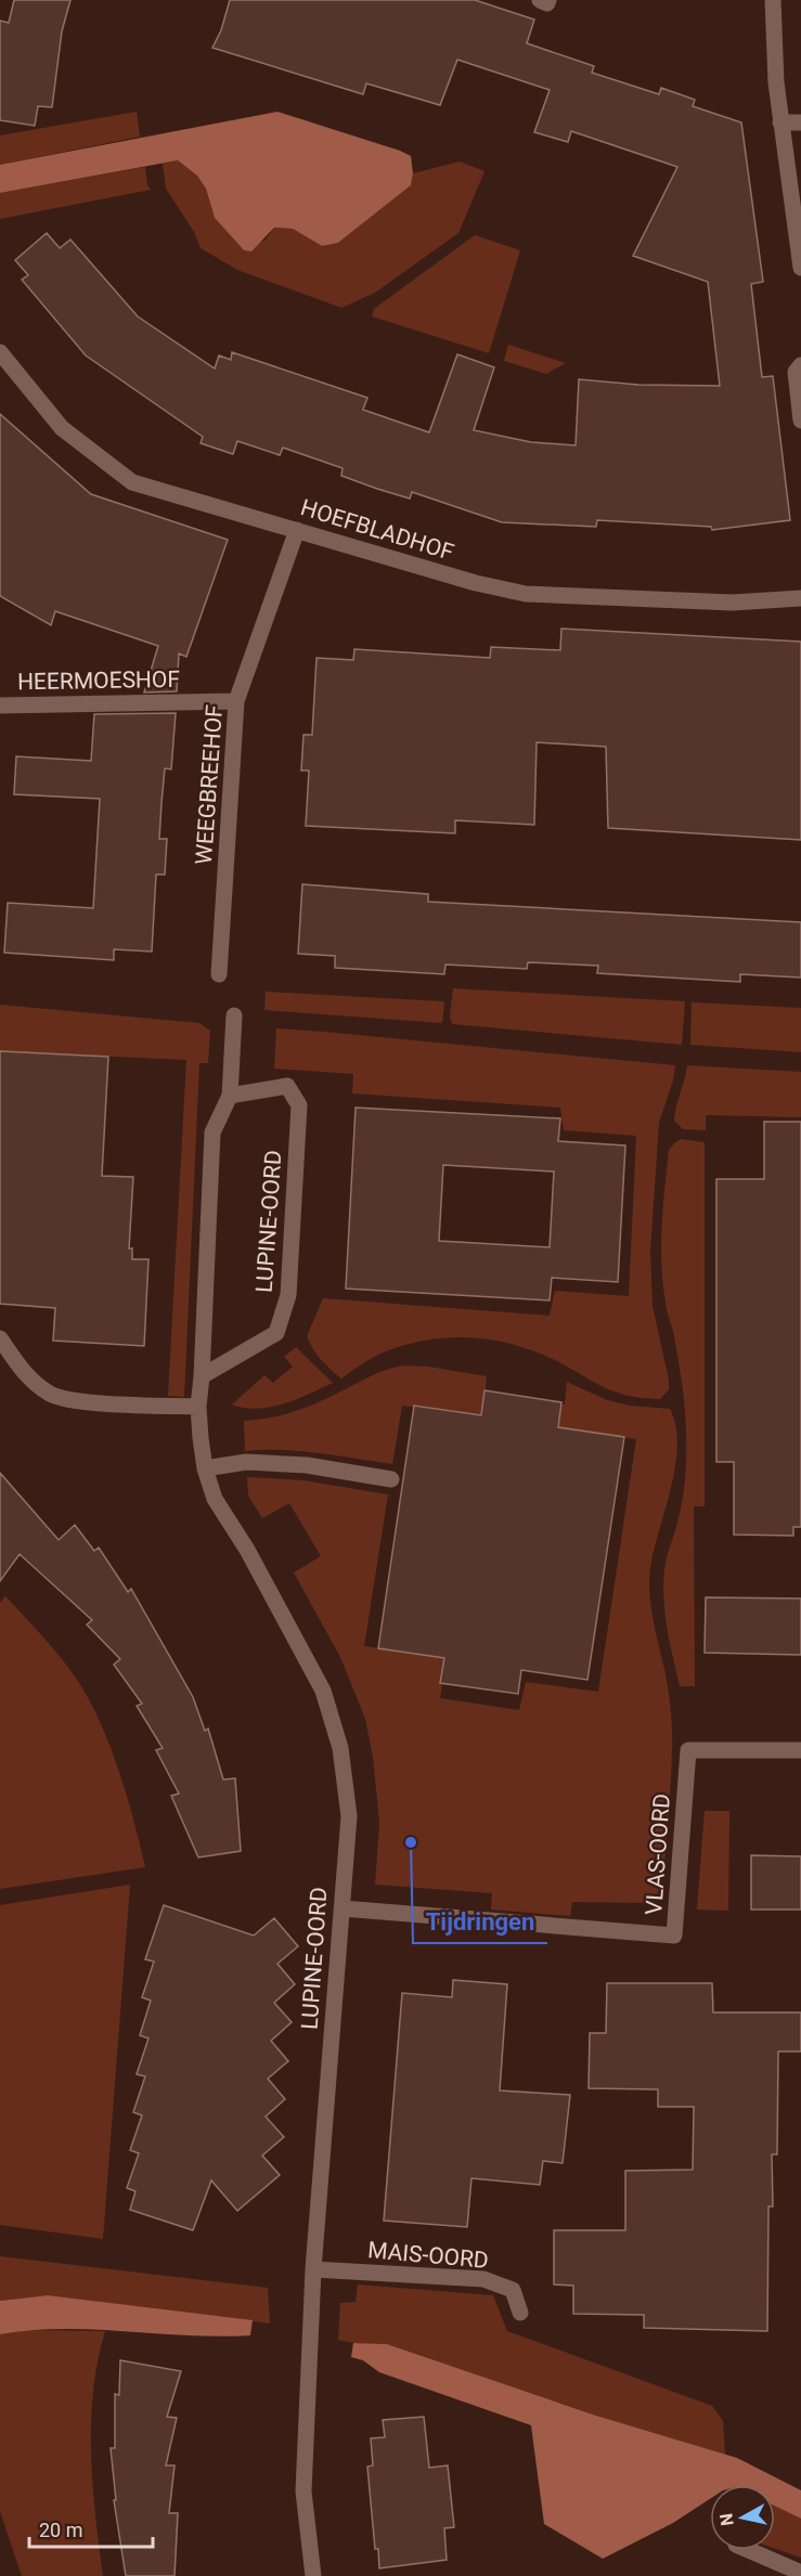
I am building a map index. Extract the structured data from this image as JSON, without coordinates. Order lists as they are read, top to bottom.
{
  "streets": {
    "street": [
      "HOEFBLADHOF",
      "HEERMOESHOF",
      "WEEGBREEHOF",
      "LUPINE-OORD",
      "VLAS-OORD",
      "MAIS-OORD"
    ]
  },
  "crossings": [
    ["HOEFBLADHOF", "WEEGBREEHOF"],
    ["HEERMOESHOF", "WEEGBREEHOF"],
    ["LUPINE-OORD", "VLAS-OORD"],
    ["LUPINE-OORD", "MAIS-OORD"]
  ],
  "places": ["Tijdringen"],
  "scale_bar": "20 m",
  "north": "left"
}
